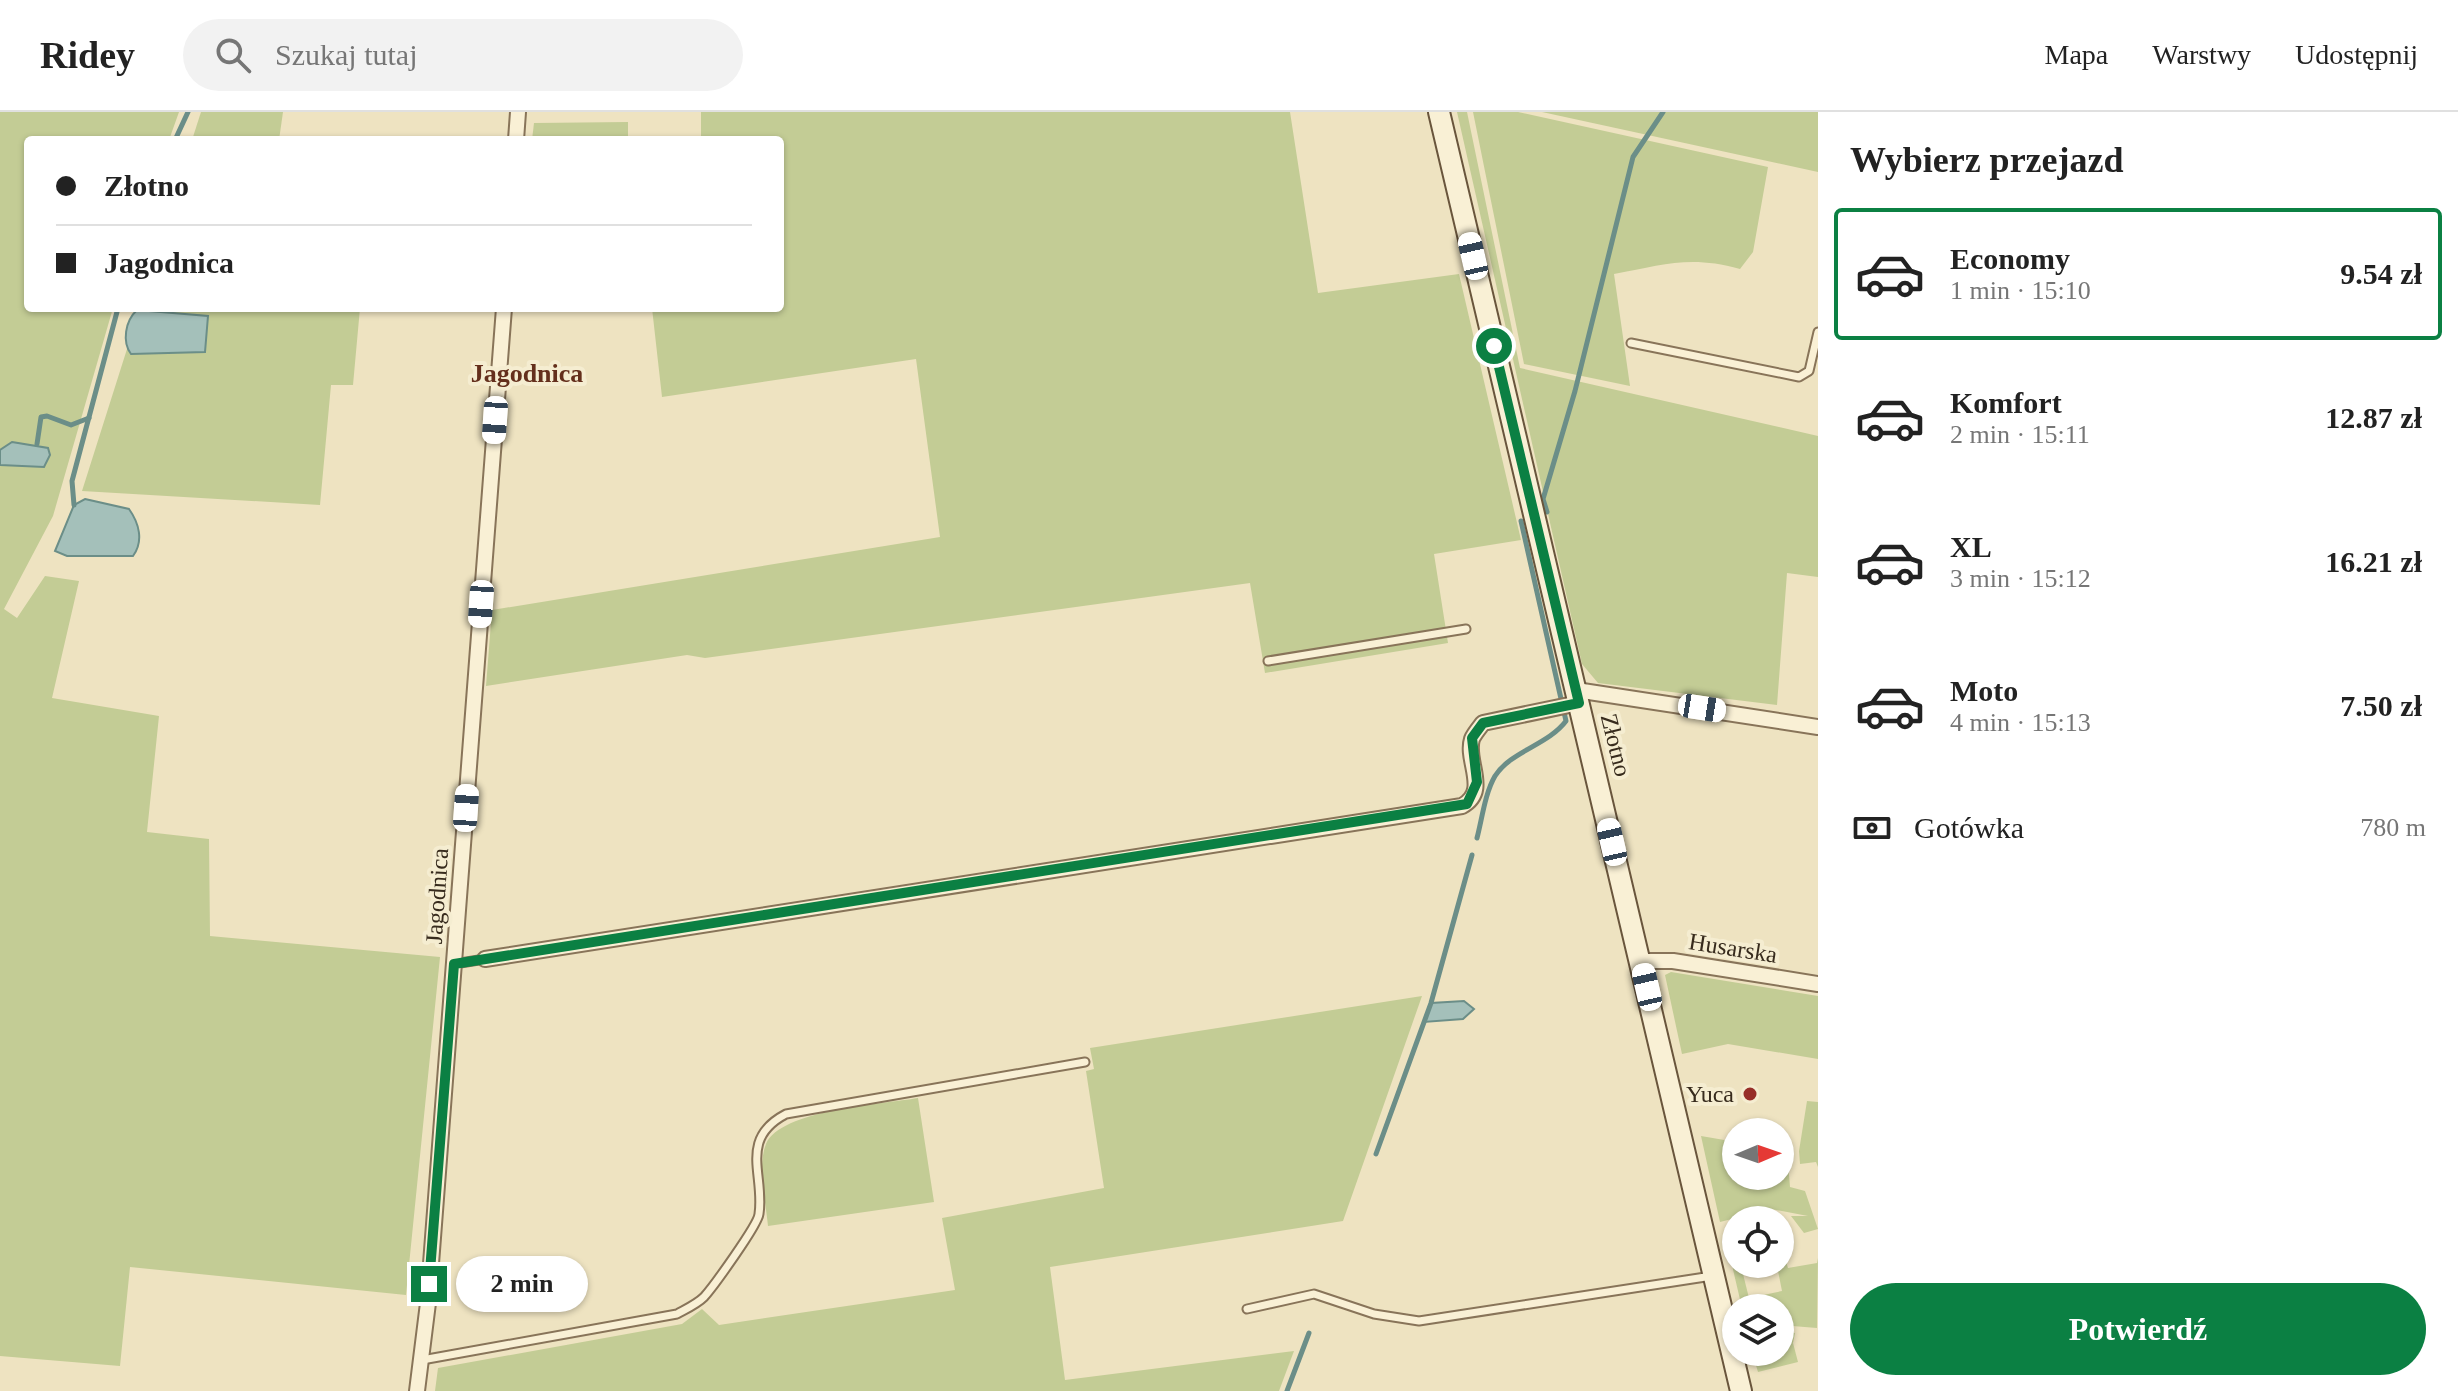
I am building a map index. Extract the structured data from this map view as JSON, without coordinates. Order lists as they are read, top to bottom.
{
  "streets": {
    "street": ["Złotno", "Jagodnica", "Husarska"]
  },
  "crossings": [
    ["Złotno", "Husarska"]
  ],
  "districts": ["Jagodnica"],
  "places": ["Yuca"],
  "north": "right",
  "page": {
    "header": "Ridey",
    "search": "Szukaj tutaj",
    "nav": ["Mapa", "Warstwy", "Udostępnij"],
    "heading": "Wybierz przejazd",
    "banner": ["Złotno", "Jagodnica"],
    "list": [
      {
        "name": "Economy",
        "note": "1 min · 15:10",
        "value": "9.54 zł"
      },
      {
        "name": "Komfort",
        "note": "2 min · 15:11",
        "value": "12.87 zł"
      },
      {
        "name": "XL",
        "note": "3 min · 15:12",
        "value": "16.21 zł"
      },
      {
        "name": "Moto",
        "note": "4 min · 15:13",
        "value": "7.50 zł"
      }
    ],
    "pay": ["Gotówka", "780 m"],
    "bubble": "2 min",
    "buttons": "Potwierdź"
  }
}
